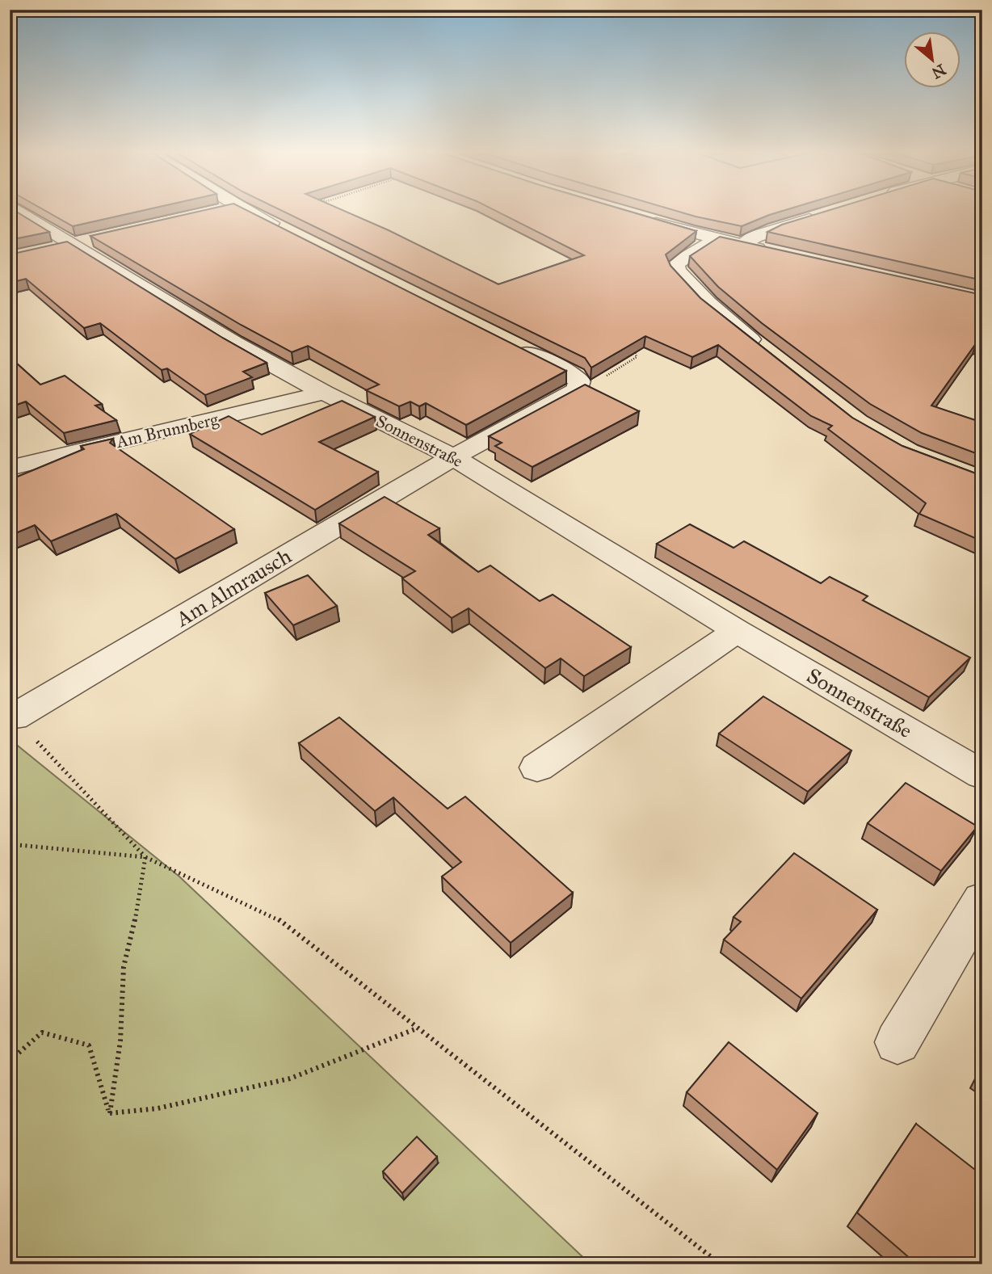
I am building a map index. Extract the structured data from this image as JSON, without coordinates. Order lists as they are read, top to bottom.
{
  "streets": {
    "street": ["Am Brunnberg", "Sonnenstraße", "Am Almrausch"]
  },
  "crossings": [
    ["Am Brunnberg", "Sonnenstraße"],
    ["Sonnenstraße", "Am Almrausch"]
  ],
  "north": "bottom right"
}
